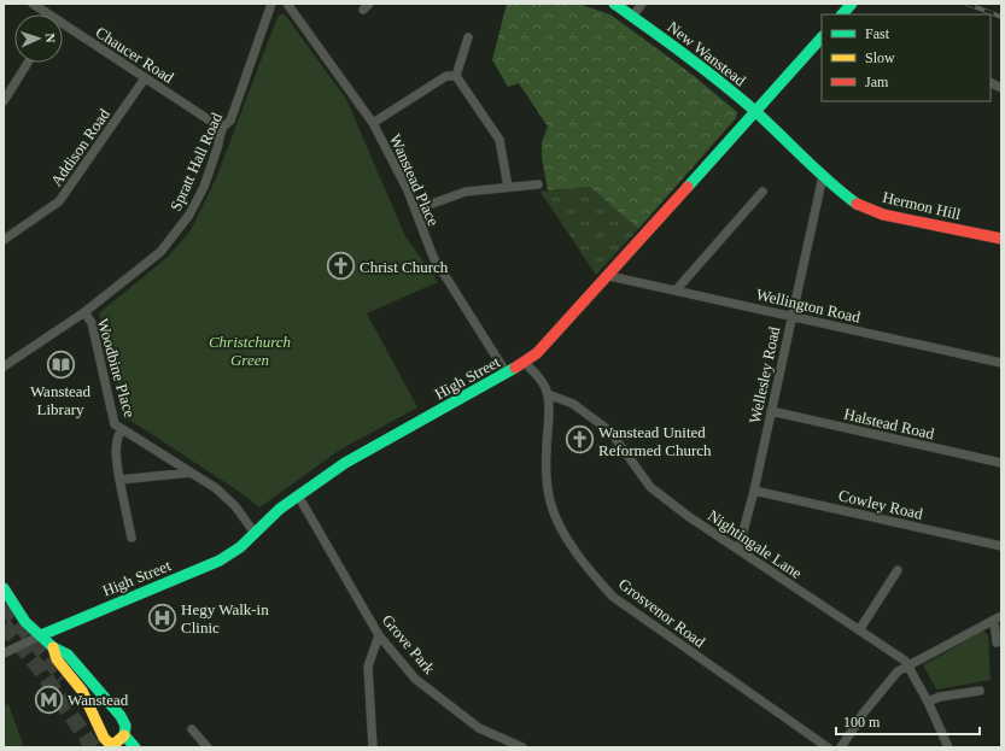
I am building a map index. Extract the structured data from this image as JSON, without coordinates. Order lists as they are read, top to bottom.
{
  "streets": {
    "street": [
      "New Wanstead",
      "Chaucer Road",
      "Addison Road",
      "Spratt Hall Road",
      "Wanstead Place",
      "Hermon Hill",
      "Wellington Road",
      "Woodbine Place",
      "Wellesley Road",
      "High Street",
      "Halstead Road",
      "Cowley Road",
      "Nightingale Lane",
      "Grosvenor Road",
      "Grove Park"
    ]
  },
  "crossings": [
    ["New Wanstead", "Hermon Hill"],
    ["New Wanstead", "High Street"],
    ["Chaucer Road", "Addison Road"],
    ["Chaucer Road", "Spratt Hall Road"],
    ["Spratt Hall Road", "Woodbine Place"],
    ["Wanstead Place", "High Street"],
    ["Hermon Hill", "Wellesley Road"],
    ["Hermon Hill", "High Street"],
    ["Wellington Road", "Wellesley Road"],
    ["Wellington Road", "High Street"],
    ["Woodbine Place", "High Street"],
    ["Wellesley Road", "Halstead Road"],
    ["Wellesley Road", "Cowley Road"],
    ["Wellesley Road", "Nightingale Lane"],
    ["High Street", "Grove Park"],
    ["Nightingale Lane", "Grosvenor Road"]
  ],
  "parks": ["Christchurch Green"],
  "places": {
    "church": ["Christ Church", "Wanstead United Reformed Church"],
    "library": ["Wanstead Library"],
    "hospital": ["Hegy Walk-in Clinic"],
    "metro station": ["Wanstead"]
  },
  "legend": ["Fast", "Slow", "Jam"],
  "scale_bar": "100 m",
  "north": "right"
}
